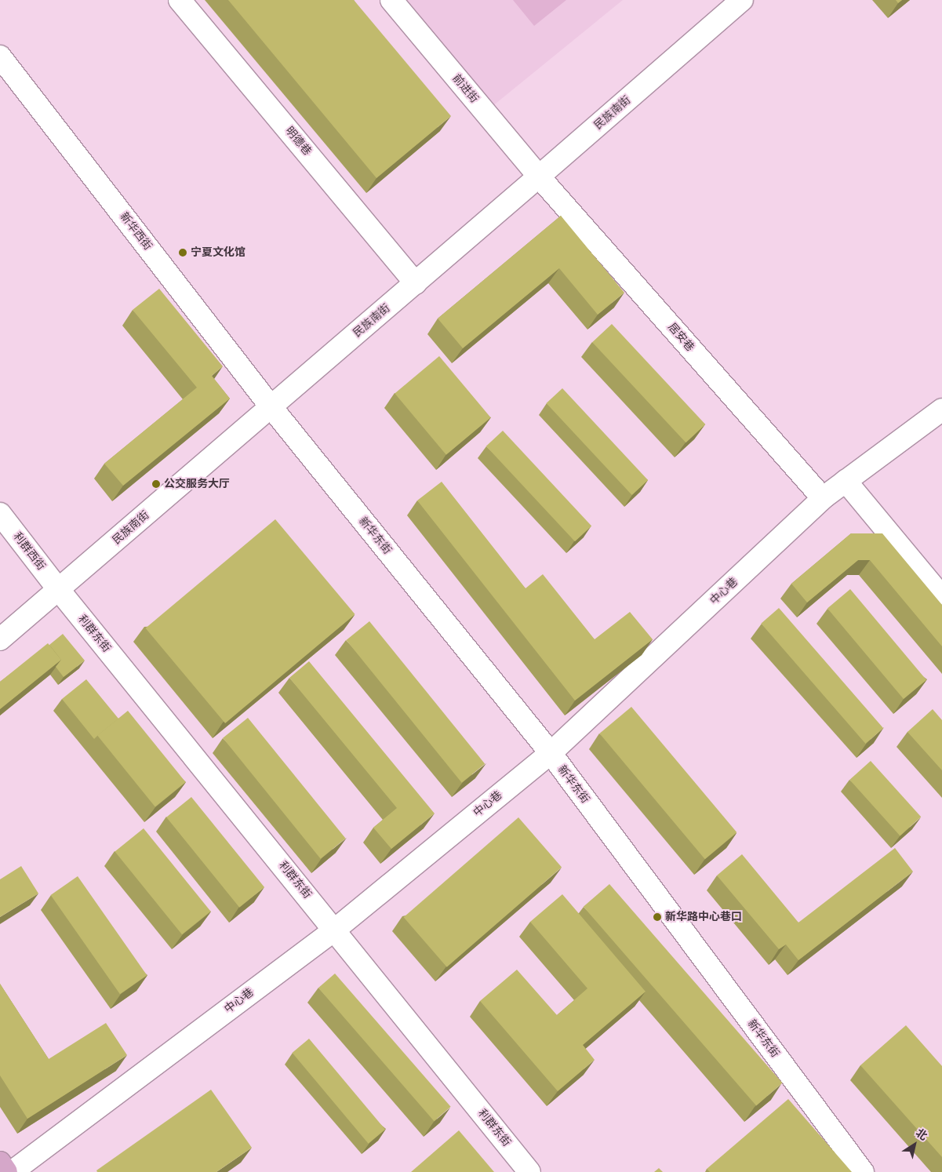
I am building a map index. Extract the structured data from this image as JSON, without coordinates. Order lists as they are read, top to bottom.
{
  "streets": {
    "street": [
      "前进街",
      "民族南街",
      "明德巷",
      "新华西街",
      "居安巷",
      "新华东街",
      "利群西街",
      "中心巷",
      "利群东街"
    ]
  },
  "crossings": [
    ["前进街", "民族南街"],
    ["前进街", "居安巷"],
    ["民族南街", "明德巷"],
    ["民族南街", "新华西街"],
    ["民族南街", "居安巷"],
    ["民族南街", "新华东街"],
    ["民族南街", "利群西街"],
    ["民族南街", "利群东街"],
    ["新华西街", "新华东街"],
    ["居安巷", "中心巷"],
    ["新华东街", "中心巷"],
    ["利群西街", "利群东街"],
    ["中心巷", "利群东街"]
  ],
  "places": ["宁夏文化馆", "公交服务大厅", "新华路中心巷口"],
  "north": "top right"
}
